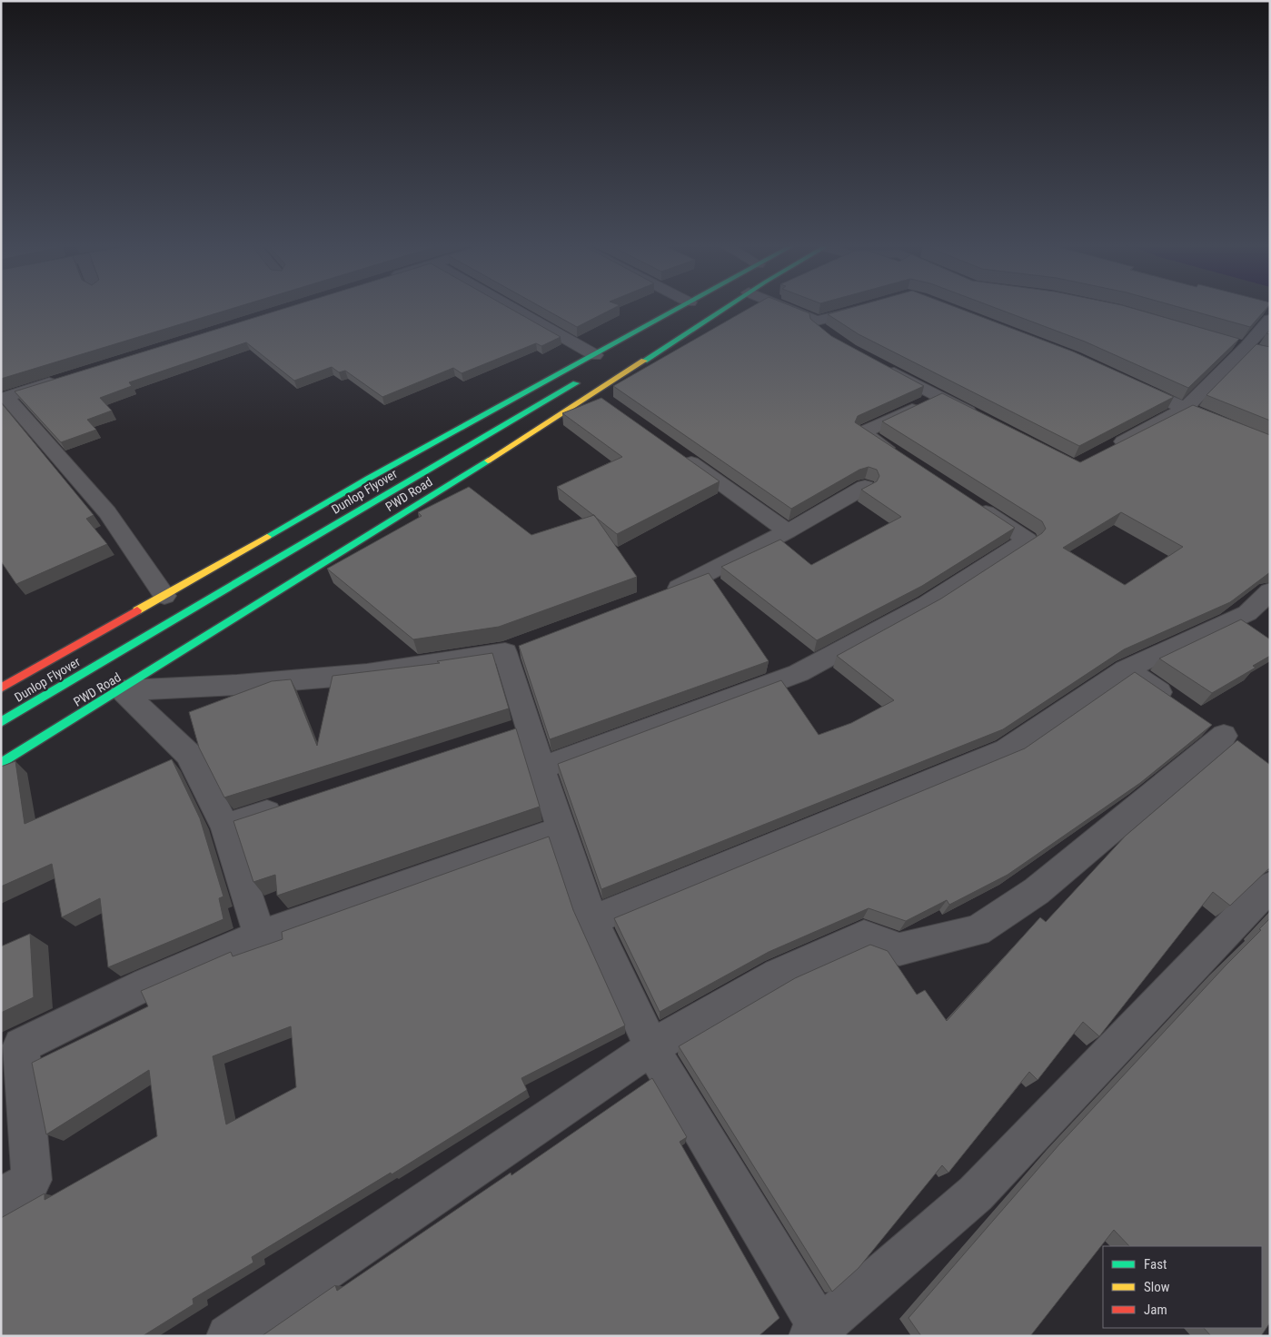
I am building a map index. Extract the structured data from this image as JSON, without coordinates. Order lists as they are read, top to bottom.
{
  "streets": {
    "main road": ["Dunlop Flyover", "PWD Road"]
  },
  "crossings": [
    ["Dunlop Flyover", "PWD Road"]
  ],
  "legend": ["Fast", "Slow", "Jam"]
}
